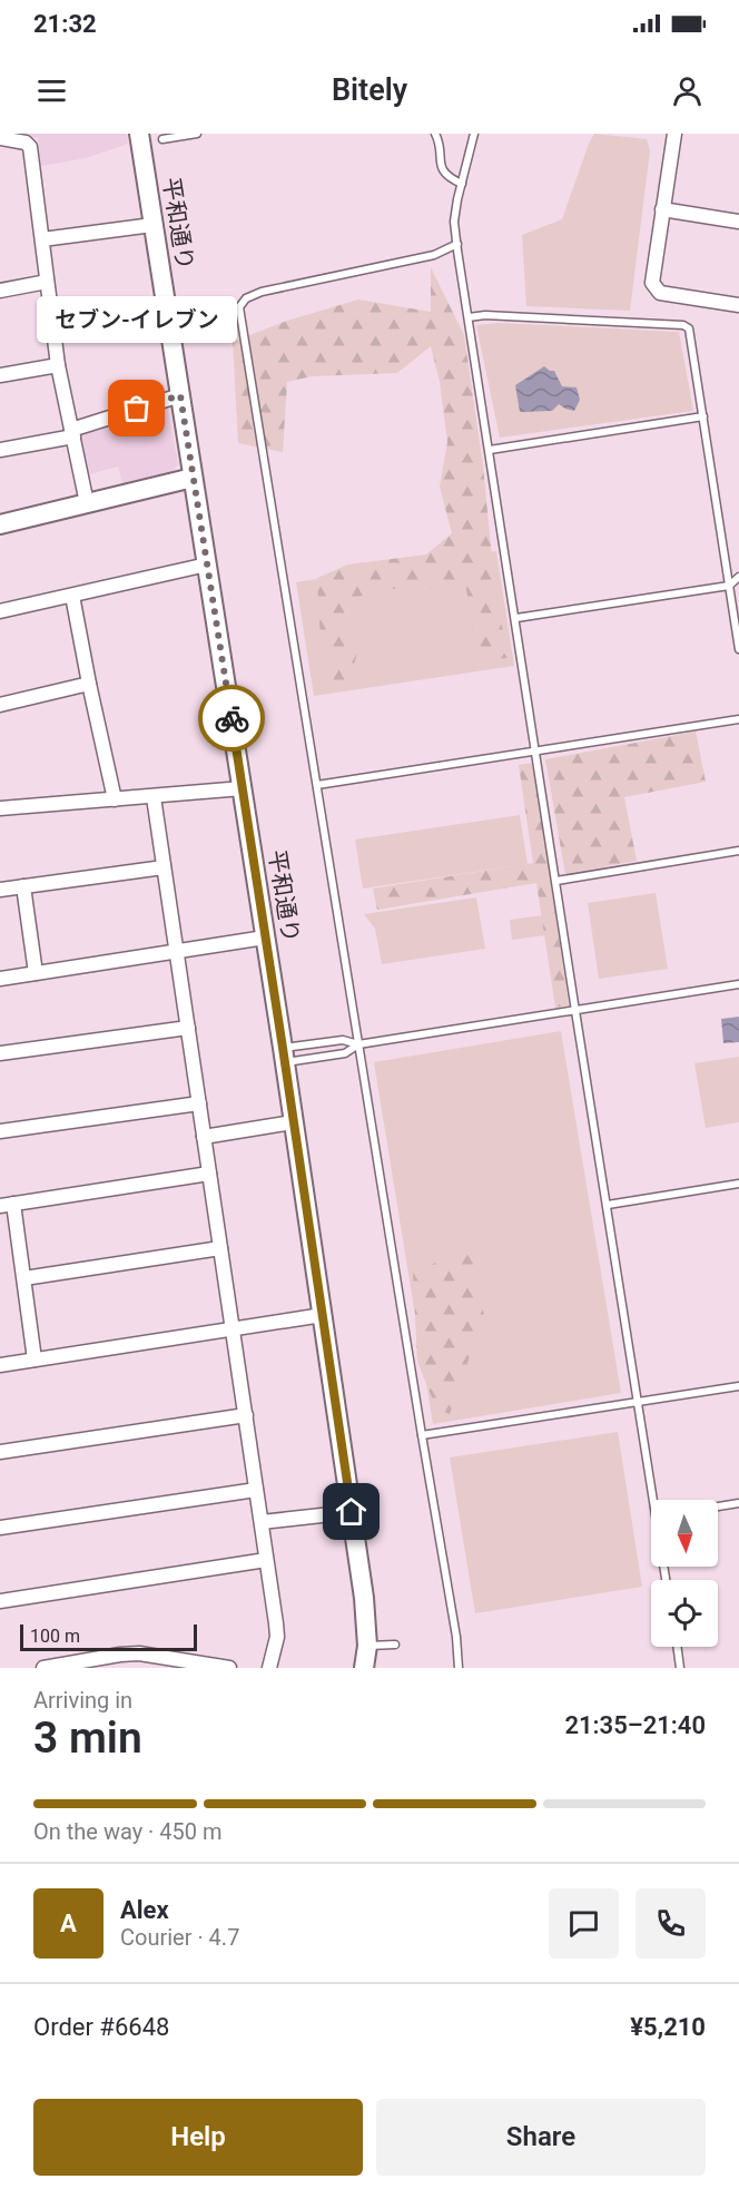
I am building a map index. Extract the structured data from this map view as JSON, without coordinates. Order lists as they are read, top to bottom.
{
  "streets": {
    "street": ["平和通り"]
  },
  "places": ["セブン-イレブン"],
  "scale_bar": "100 m",
  "north": "bottom",
  "page": {
    "status": "21:32",
    "header": "Bitely",
    "bubble": "セブン-イレブン",
    "scale": "100 m",
    "heading": ["3 min", "Arriving in", "21:35–21:40"],
    "panel": [
      "Alex",
      "Courier · 4.7",
      "Order #6648",
      "¥5,210"
    ],
    "bar": "On the way · 450 m",
    "round": "A",
    "buttons": ["Help", "Share"]
  }
}
